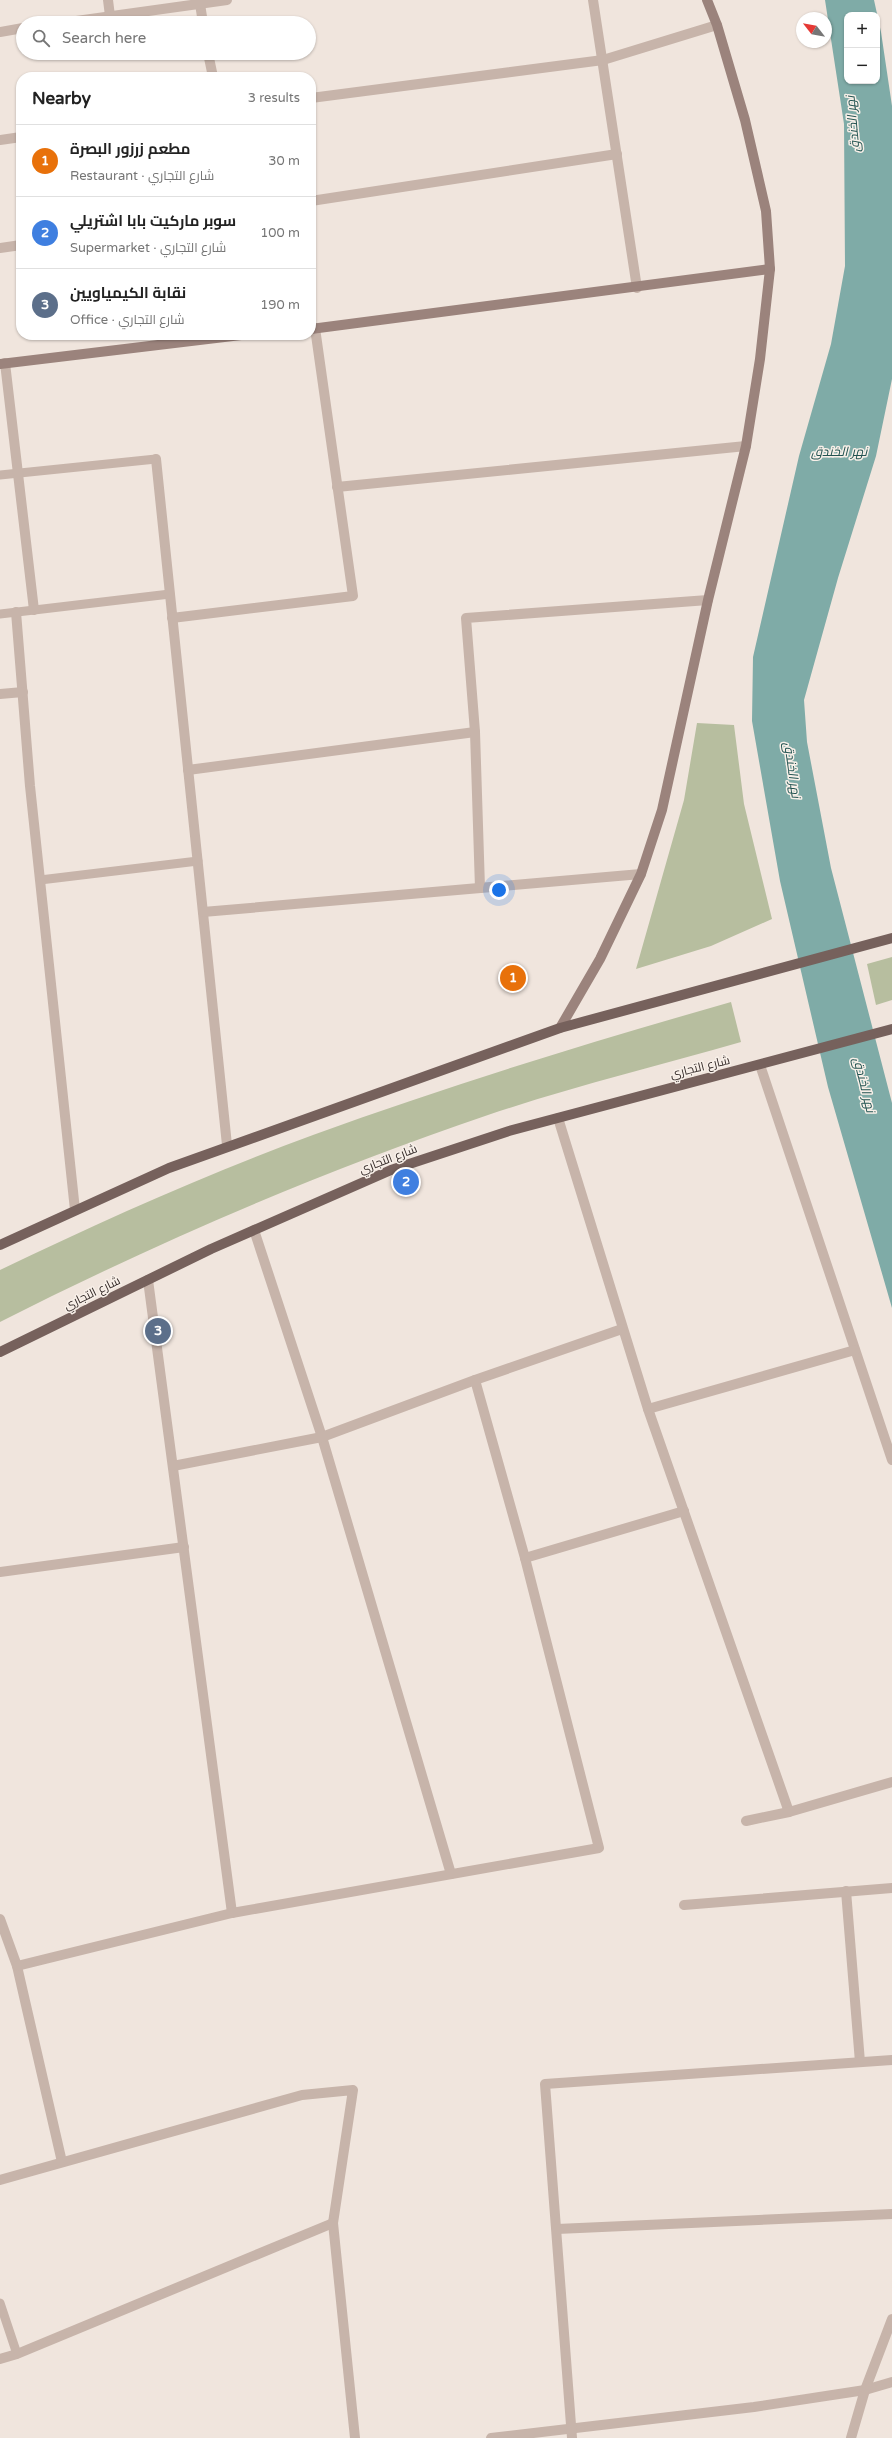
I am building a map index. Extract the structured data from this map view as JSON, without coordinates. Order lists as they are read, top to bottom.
{
  "streets": {
    "main road": ["شارع التجاري"]
  },
  "water": ["نهر الخندق"],
  "north": "top left",
  "page": {
    "map_buttons": ["+", "−"],
    "search": "Search here",
    "heading": ["Nearby", "3 results"],
    "list": [
      {
        "mark": "1",
        "name": "مطعم زرزور البصرة",
        "note": "Restaurant · شارع التجاري",
        "value": "30 m"
      },
      {
        "mark": "2",
        "name": "سوبر ماركيت بابا اشتريلي",
        "note": "Supermarket · شارع التجاري",
        "value": "100 m"
      },
      {
        "mark": "3",
        "name": "نقابة الكيمياويين",
        "note": "Office · شارع التجاري",
        "value": "190 m"
      }
    ],
    "pins": ["1", "2", "3"]
  }
}
